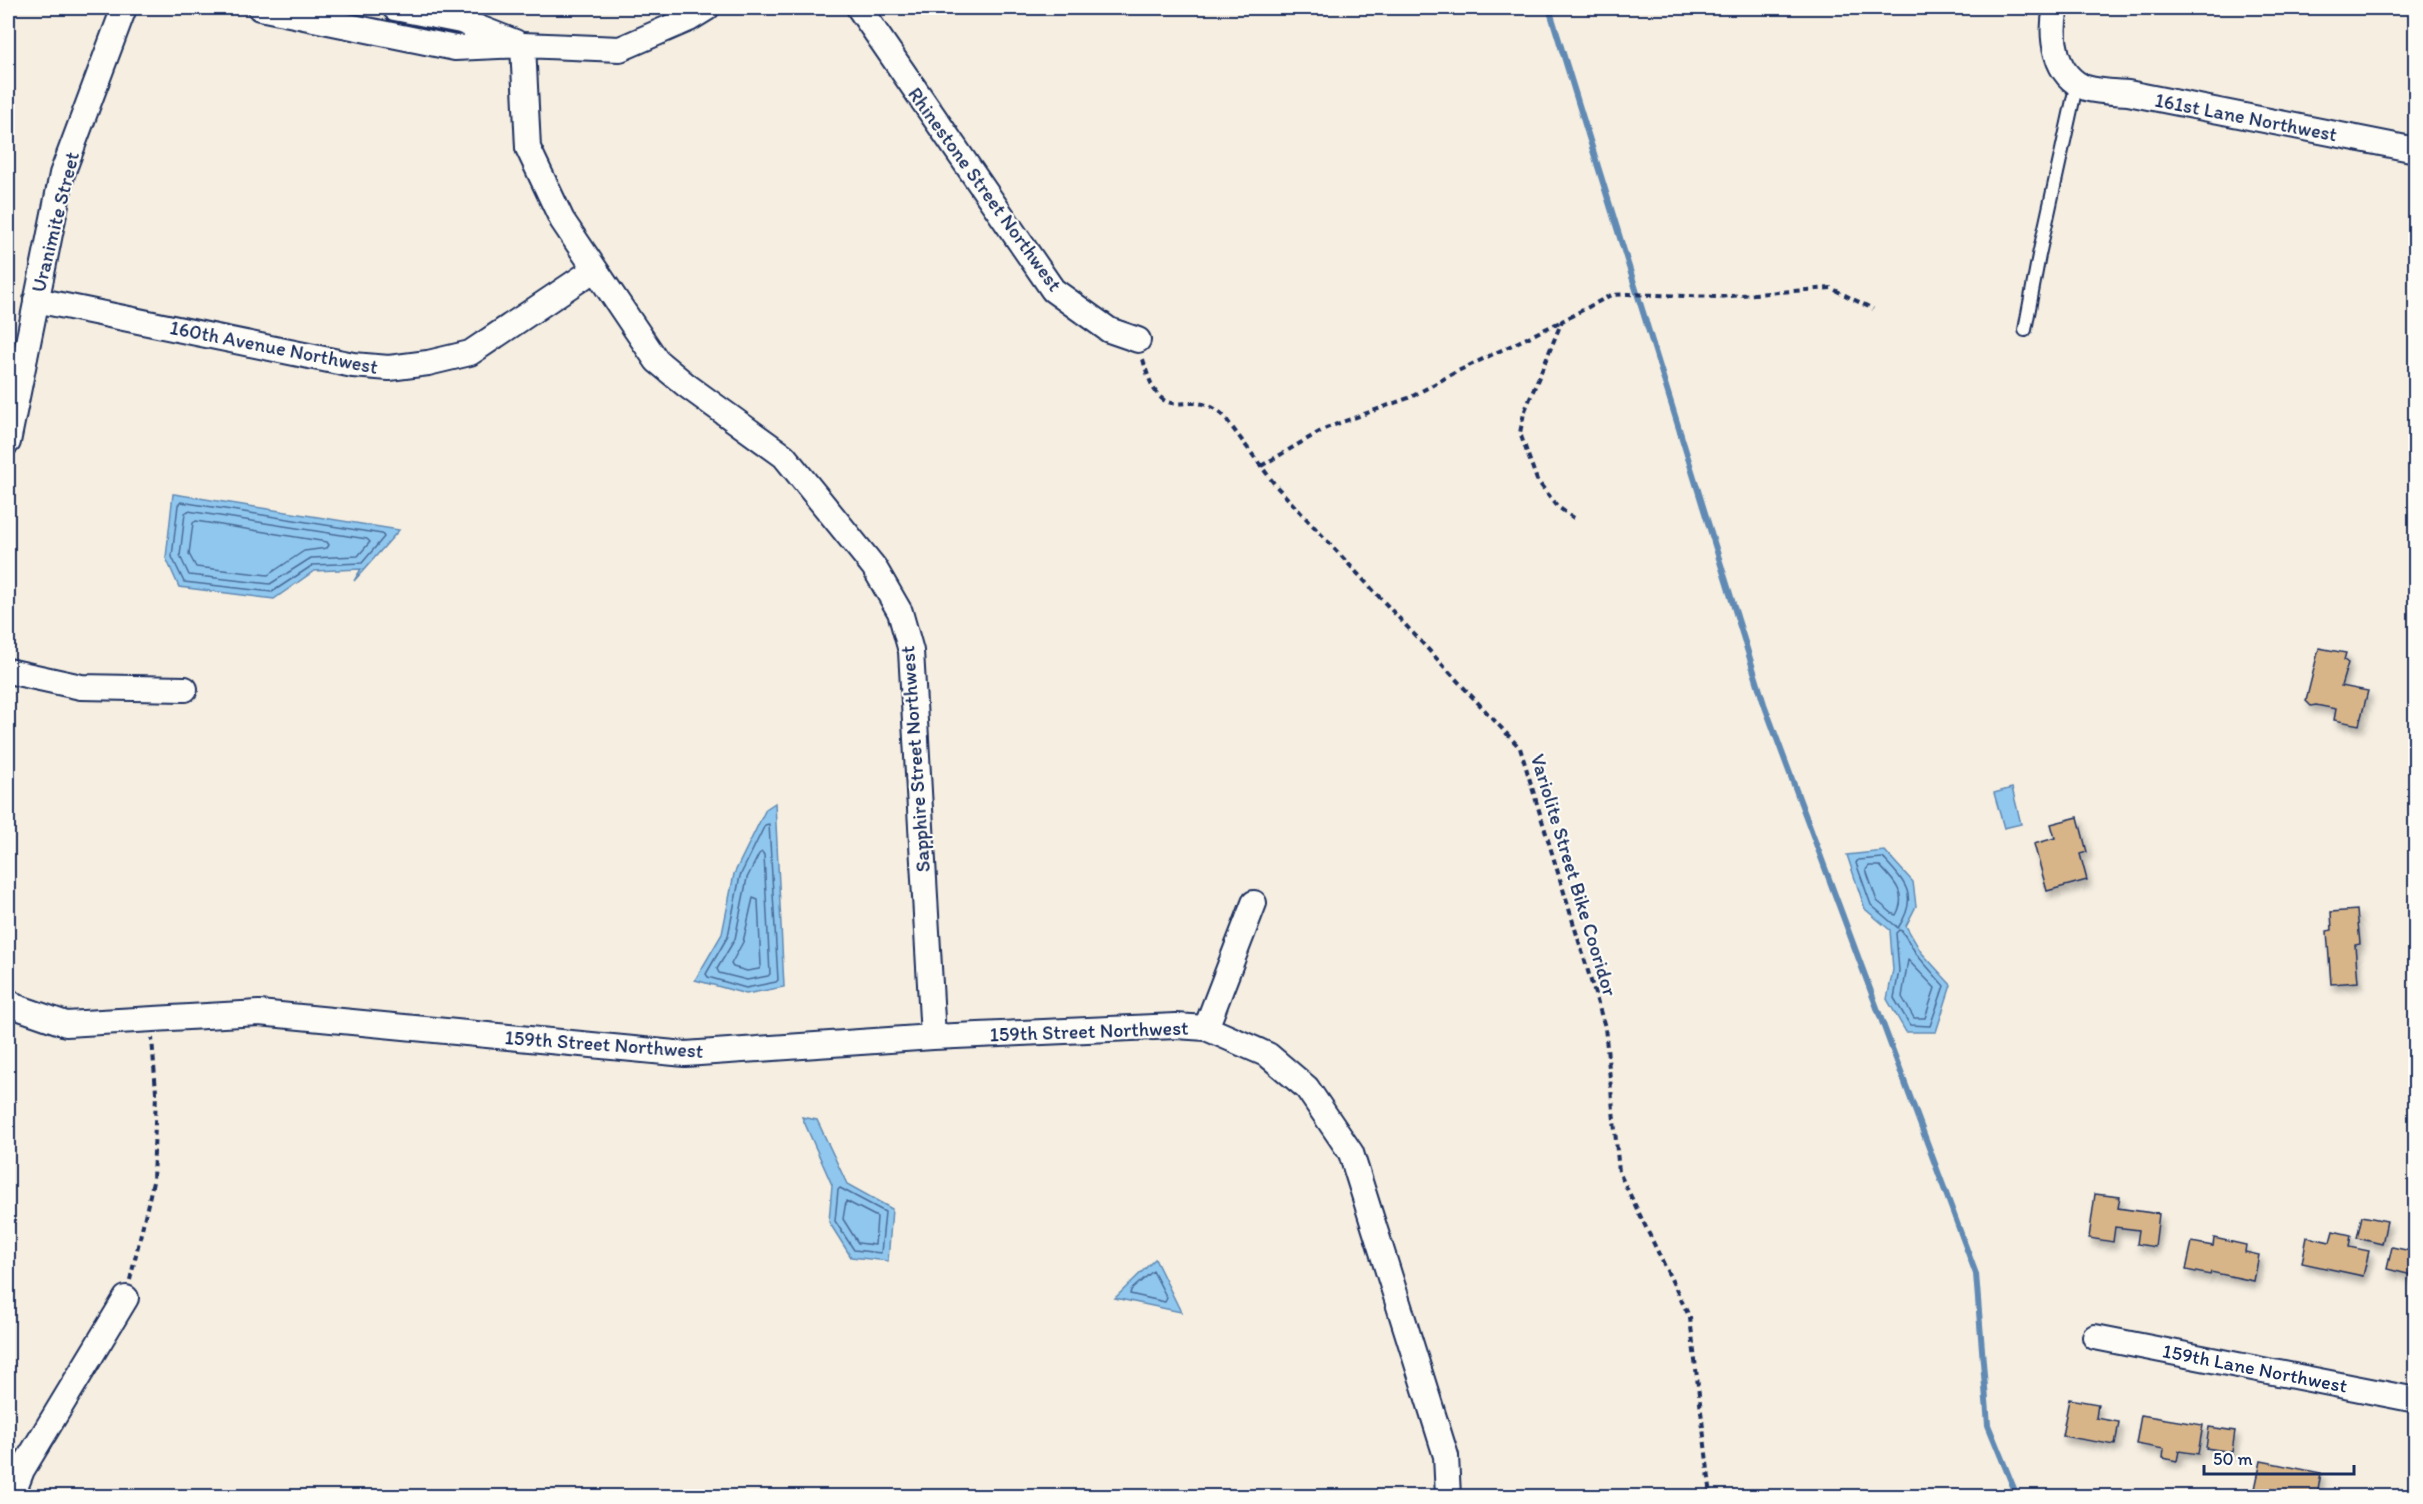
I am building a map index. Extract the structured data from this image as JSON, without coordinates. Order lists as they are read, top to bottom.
{
  "streets": {
    "street": [
      "161st Lane Northwest",
      "Rhinestone Street Northwest",
      "Uranimite Street",
      "160th Avenue Northwest",
      "Sapphire Street Northwest",
      "159th Street Northwest",
      "159th Lane Northwest"
    ],
    "path": ["Variolite Street Bike Cooridor"]
  },
  "crossings": [
    ["Rhinestone Street Northwest", "Variolite Street Bike Cooridor"],
    ["Uranimite Street", "160th Avenue Northwest"],
    ["160th Avenue Northwest", "Sapphire Street Northwest"],
    ["Sapphire Street Northwest", "159th Street Northwest"]
  ],
  "scale_bar": "50 m"
}
